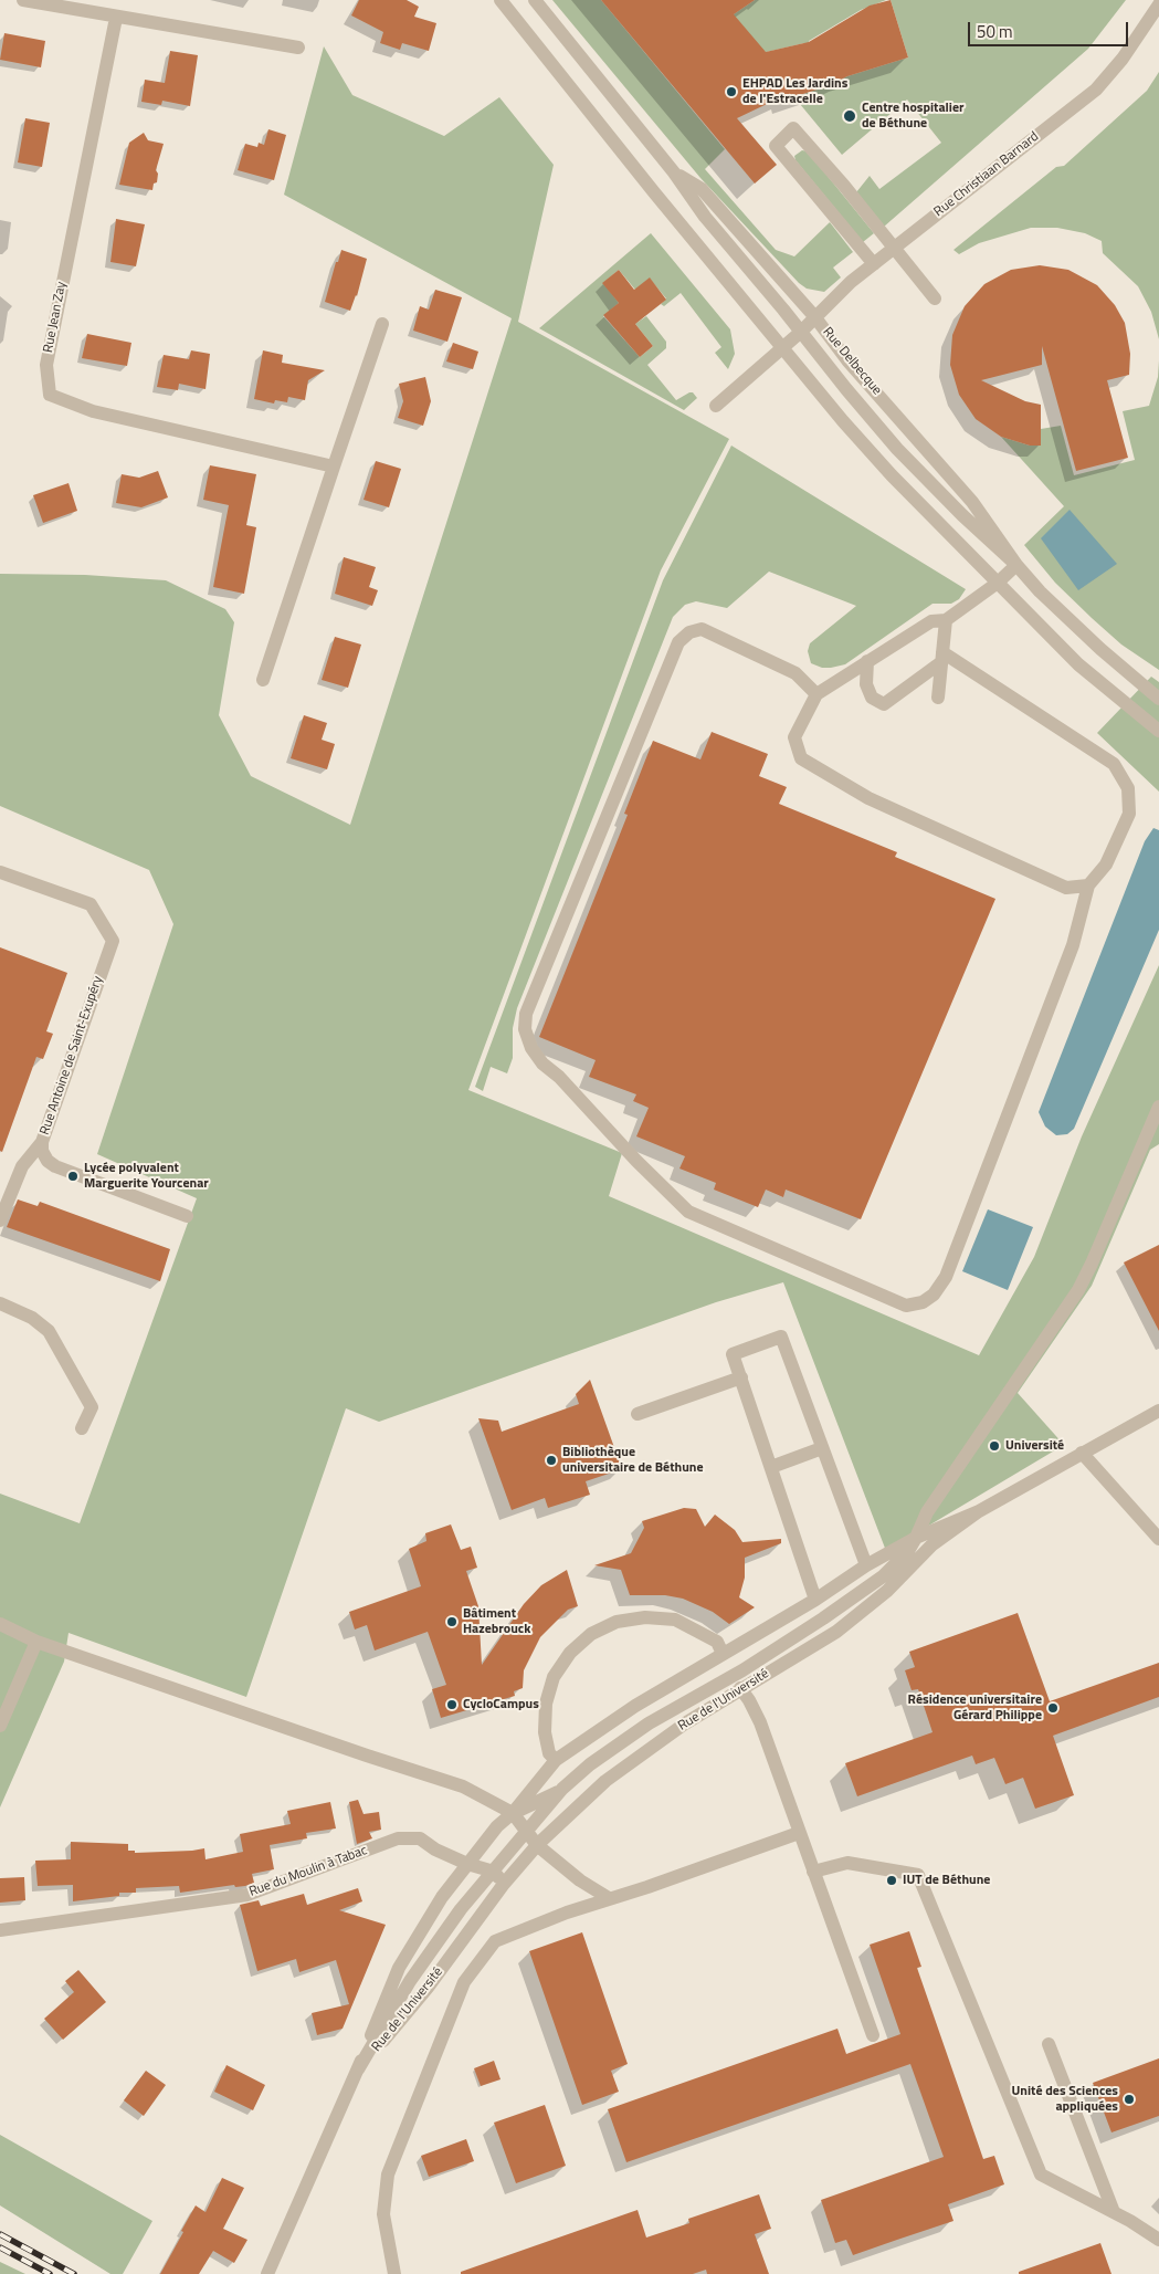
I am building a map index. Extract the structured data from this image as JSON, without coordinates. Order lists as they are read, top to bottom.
{
  "streets": {
    "street": [
      "Rue Christiaan Barnard",
      "Rue Jean Zay",
      "Rue Delbecque",
      "Rue Antoine de Saint-Exupéry",
      "Rue de l'Université",
      "Rue du Moulin à Tabac"
    ]
  },
  "crossings": [
    ["Rue Christiaan Barnard", "Rue Delbecque"],
    ["Rue de l'Université", "Rue du Moulin à Tabac"]
  ],
  "places": [
    "EHPAD Les Jardins de l'Estracelle",
    "Centre hospitalier de Béthune",
    "Lycée polyvalent Marguerite Yourcenar",
    "Université",
    "Bibliothèque universitaire de Béthune",
    "Bâtiment Hazebrouck",
    "CycloCampus",
    "Résidence universitaire Gérard Philippe",
    "IUT de Béthune",
    "Unité des Sciences appliquées"
  ],
  "scale_bar": "50 m"
}
